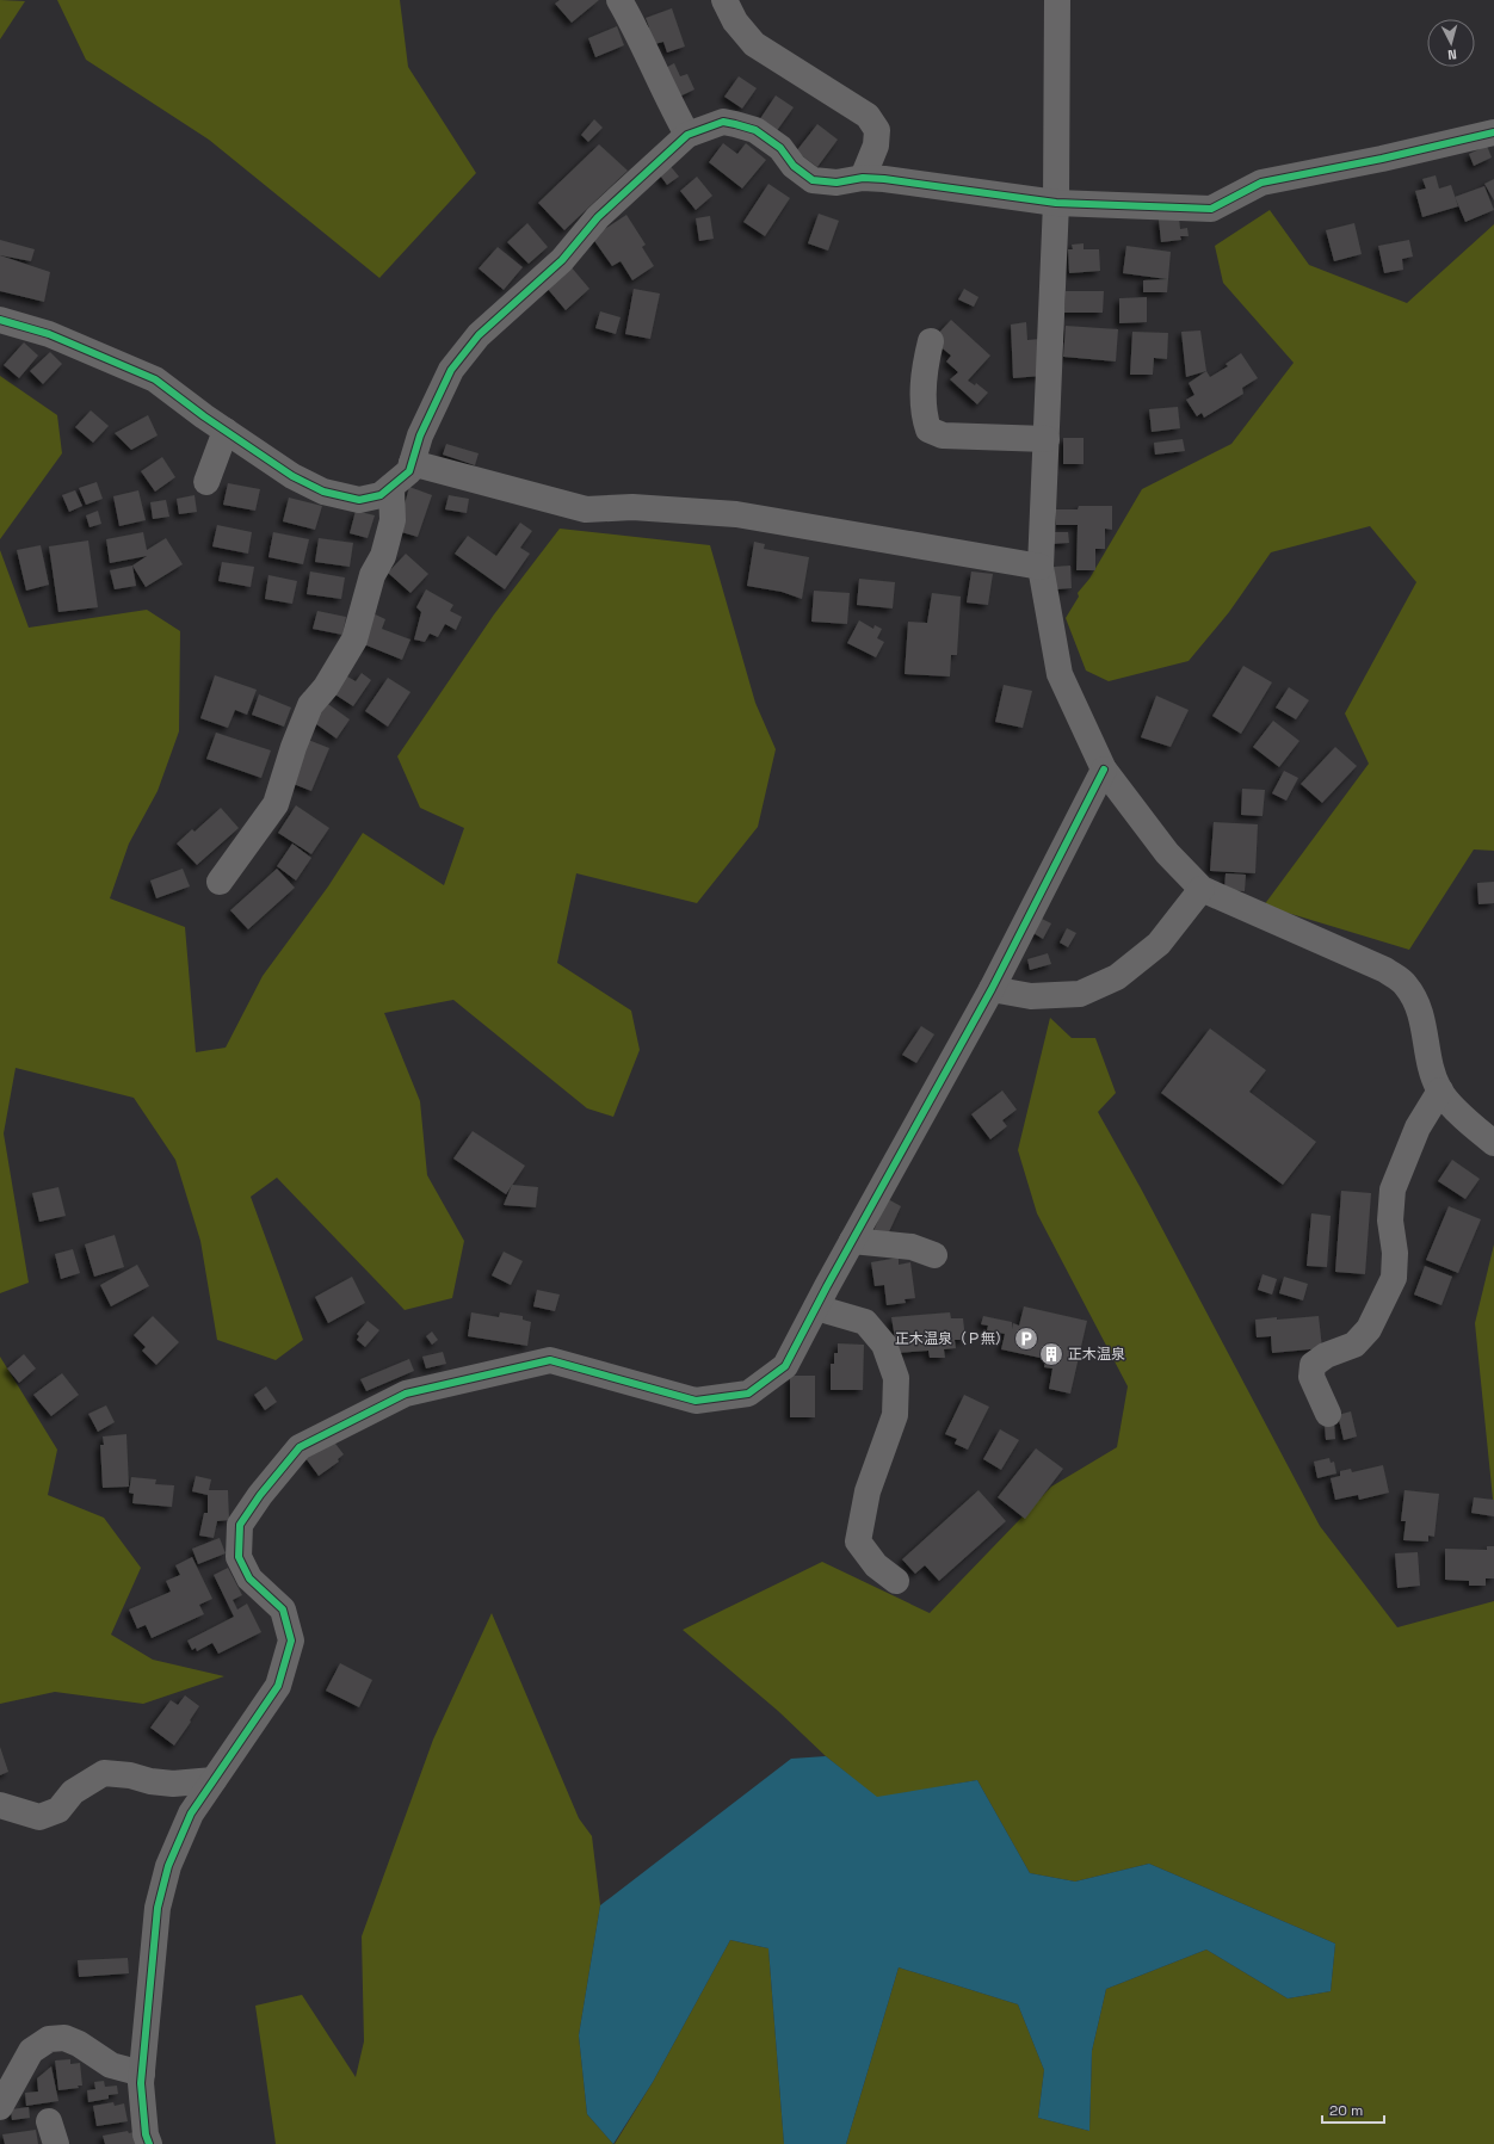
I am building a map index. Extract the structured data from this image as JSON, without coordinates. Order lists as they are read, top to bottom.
{
  "places": {
    "parking": ["正木温泉（Ｐ無）"],
    "building": ["正木温泉"]
  },
  "scale_bar": "20 m",
  "north": "bottom"
}
